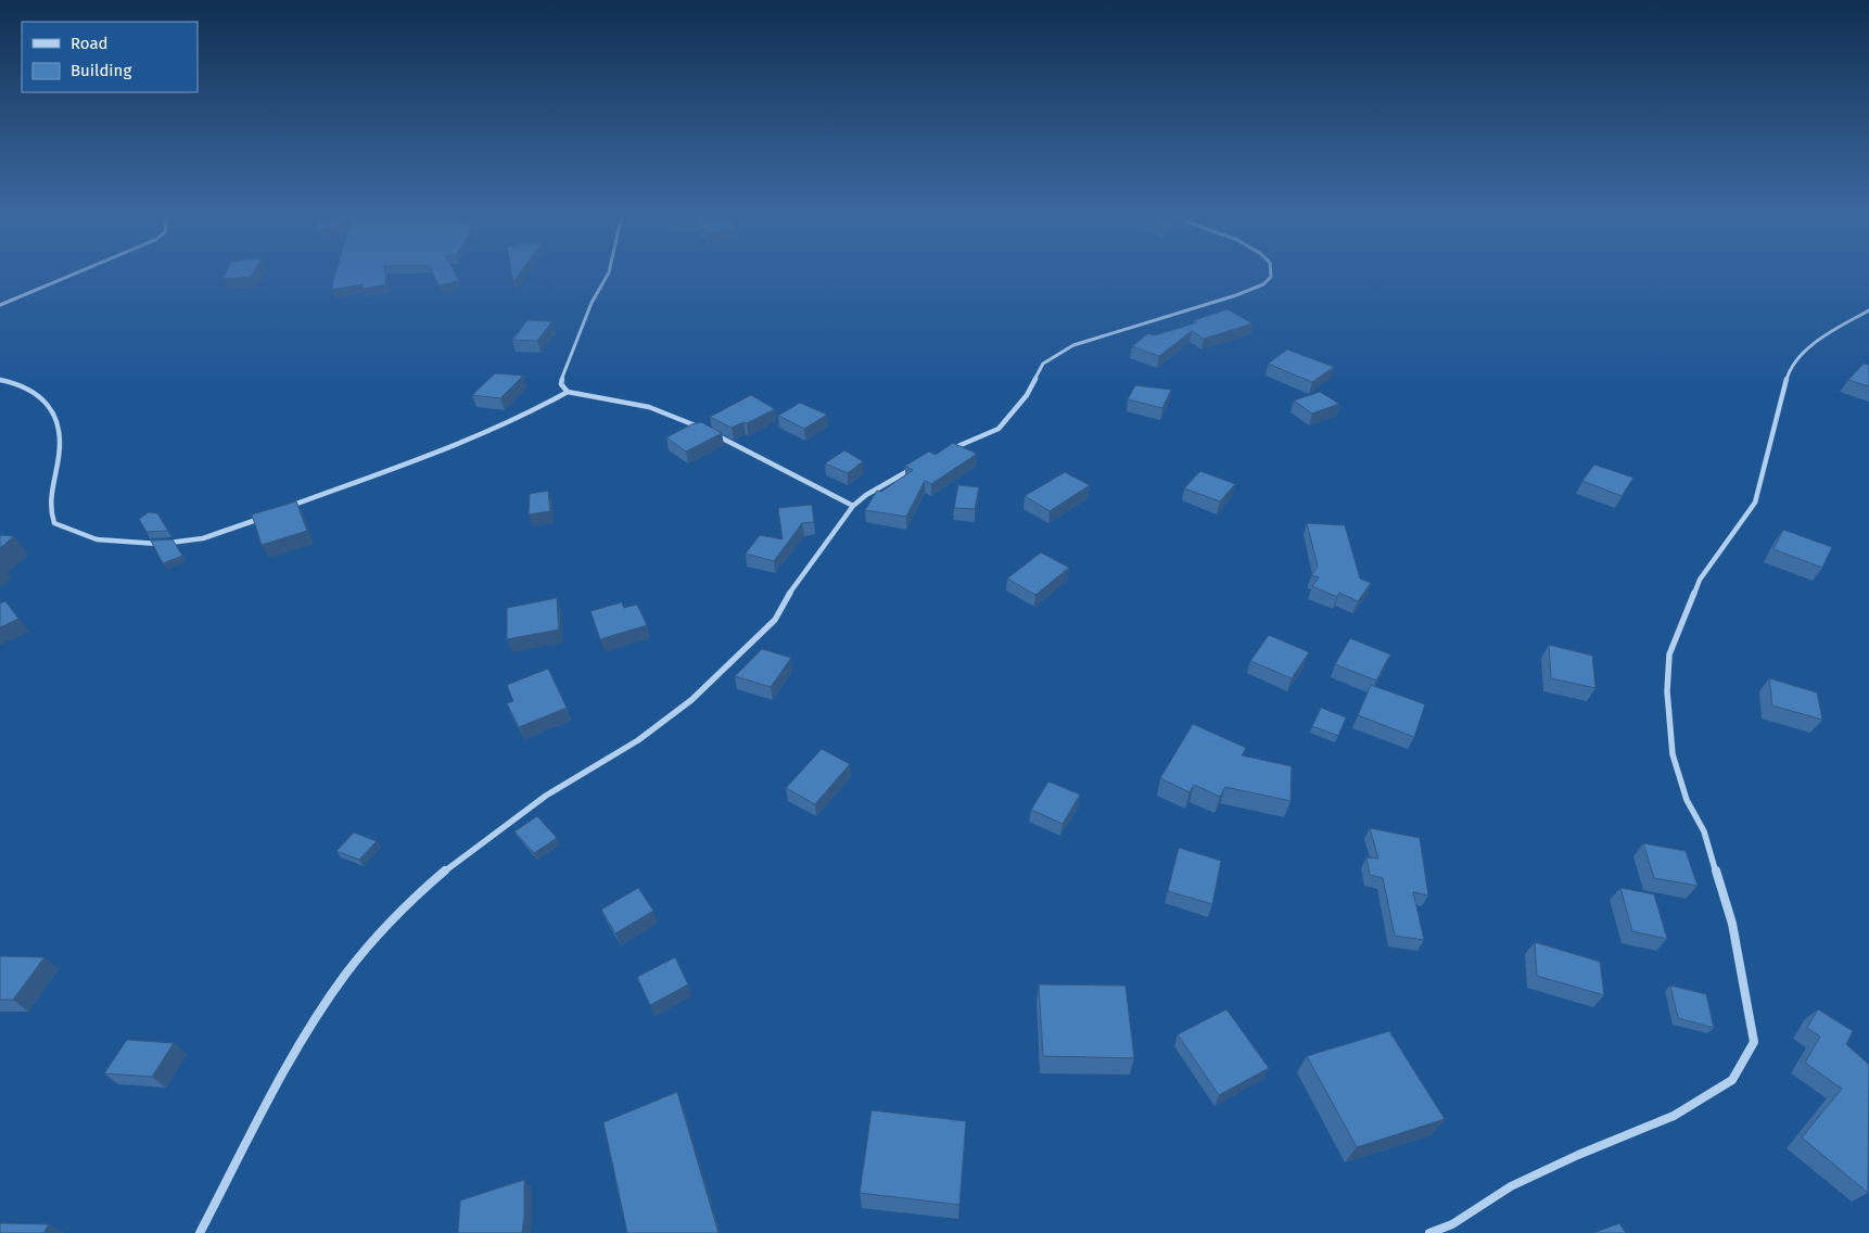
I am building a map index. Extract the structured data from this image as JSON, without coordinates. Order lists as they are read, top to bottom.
{
  "legend": ["Road", "Building"]
}
